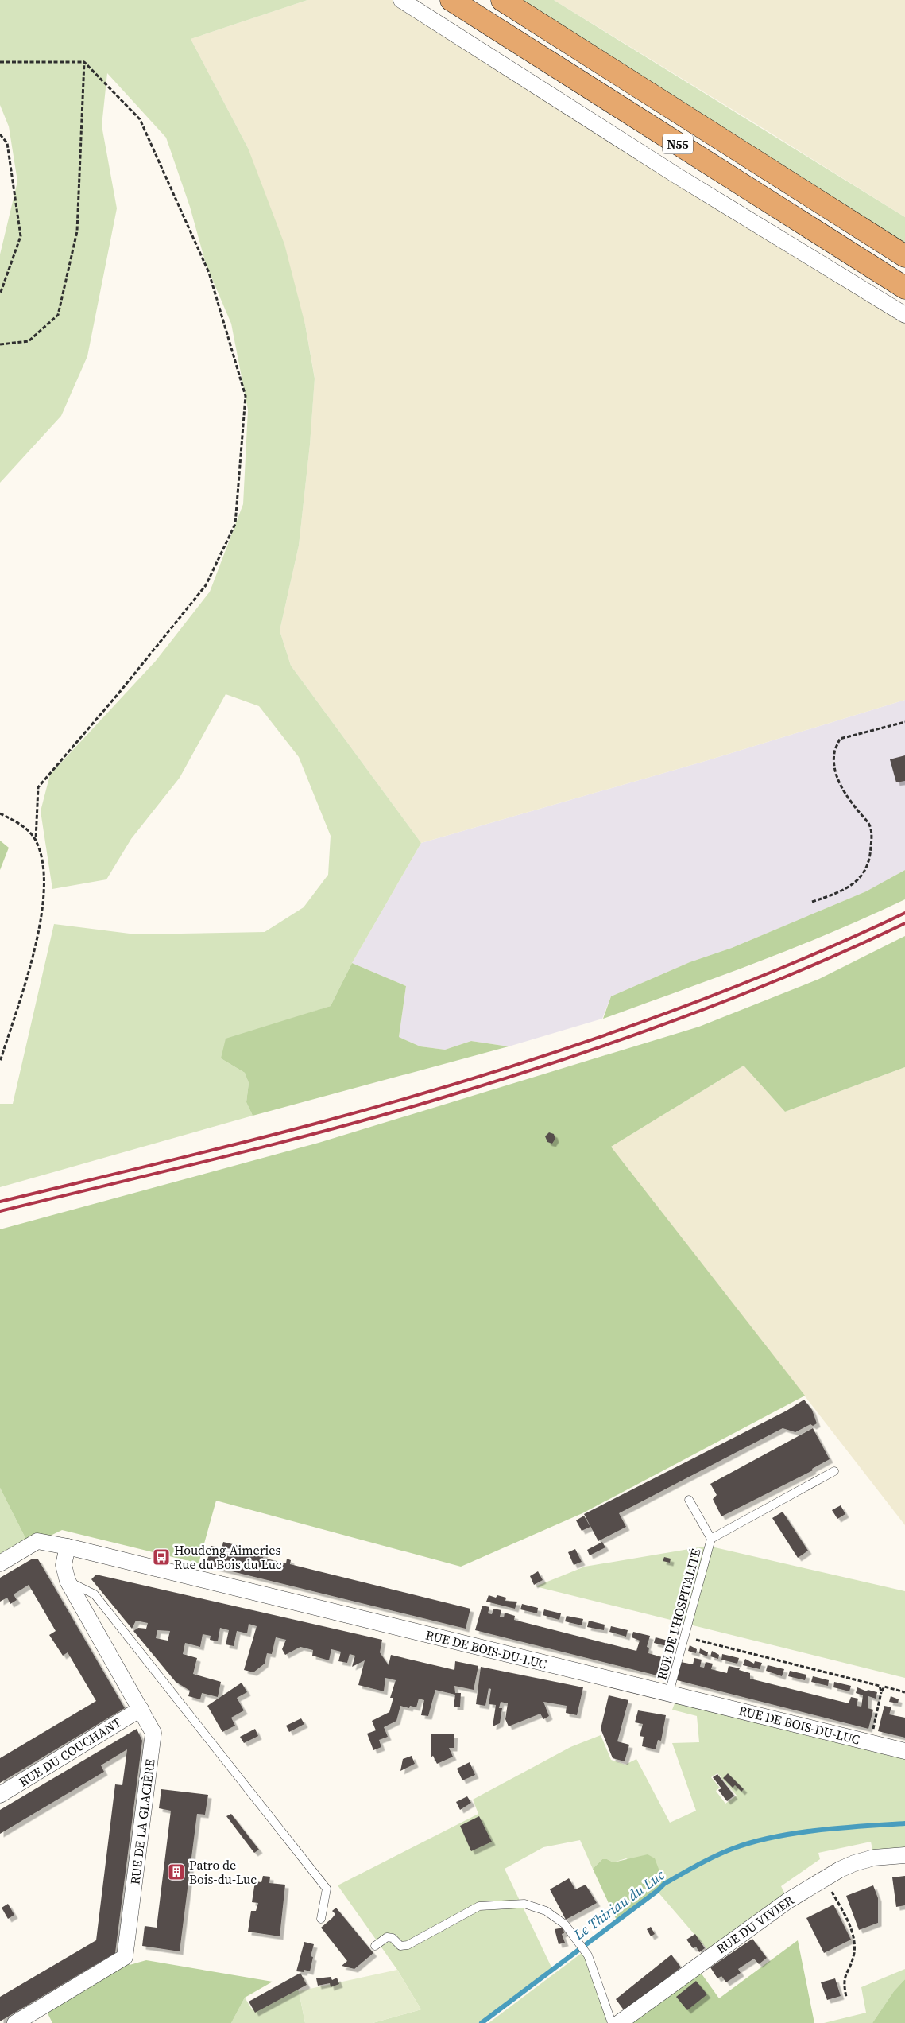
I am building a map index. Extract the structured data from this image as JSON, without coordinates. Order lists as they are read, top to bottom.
{
  "streets": {
    "highway": ["N55"],
    "street": [
      "RUE DE BOIS-DU-LUC",
      "RUE DU COUCHANT",
      "RUE DE LA GLACIÈRE",
      "RUE DU VIVIER"
    ],
    "lane": ["RUE DE L'HOSPITALITÉ"]
  },
  "crossings": [
    ["RUE DE L'HOSPITALITÉ", "RUE DE BOIS-DU-LUC"],
    ["RUE DE BOIS-DU-LUC", "RUE DE LA GLACIÈRE"],
    ["RUE DU COUCHANT", "RUE DE LA GLACIÈRE"]
  ],
  "water": ["Le Thiriau du Luc"],
  "places": {
    "bus stop": ["Houdeng-Aimeries Rue du Bois du Luc"],
    "building": ["Patro de Bois-du-Luc"]
  }
}
